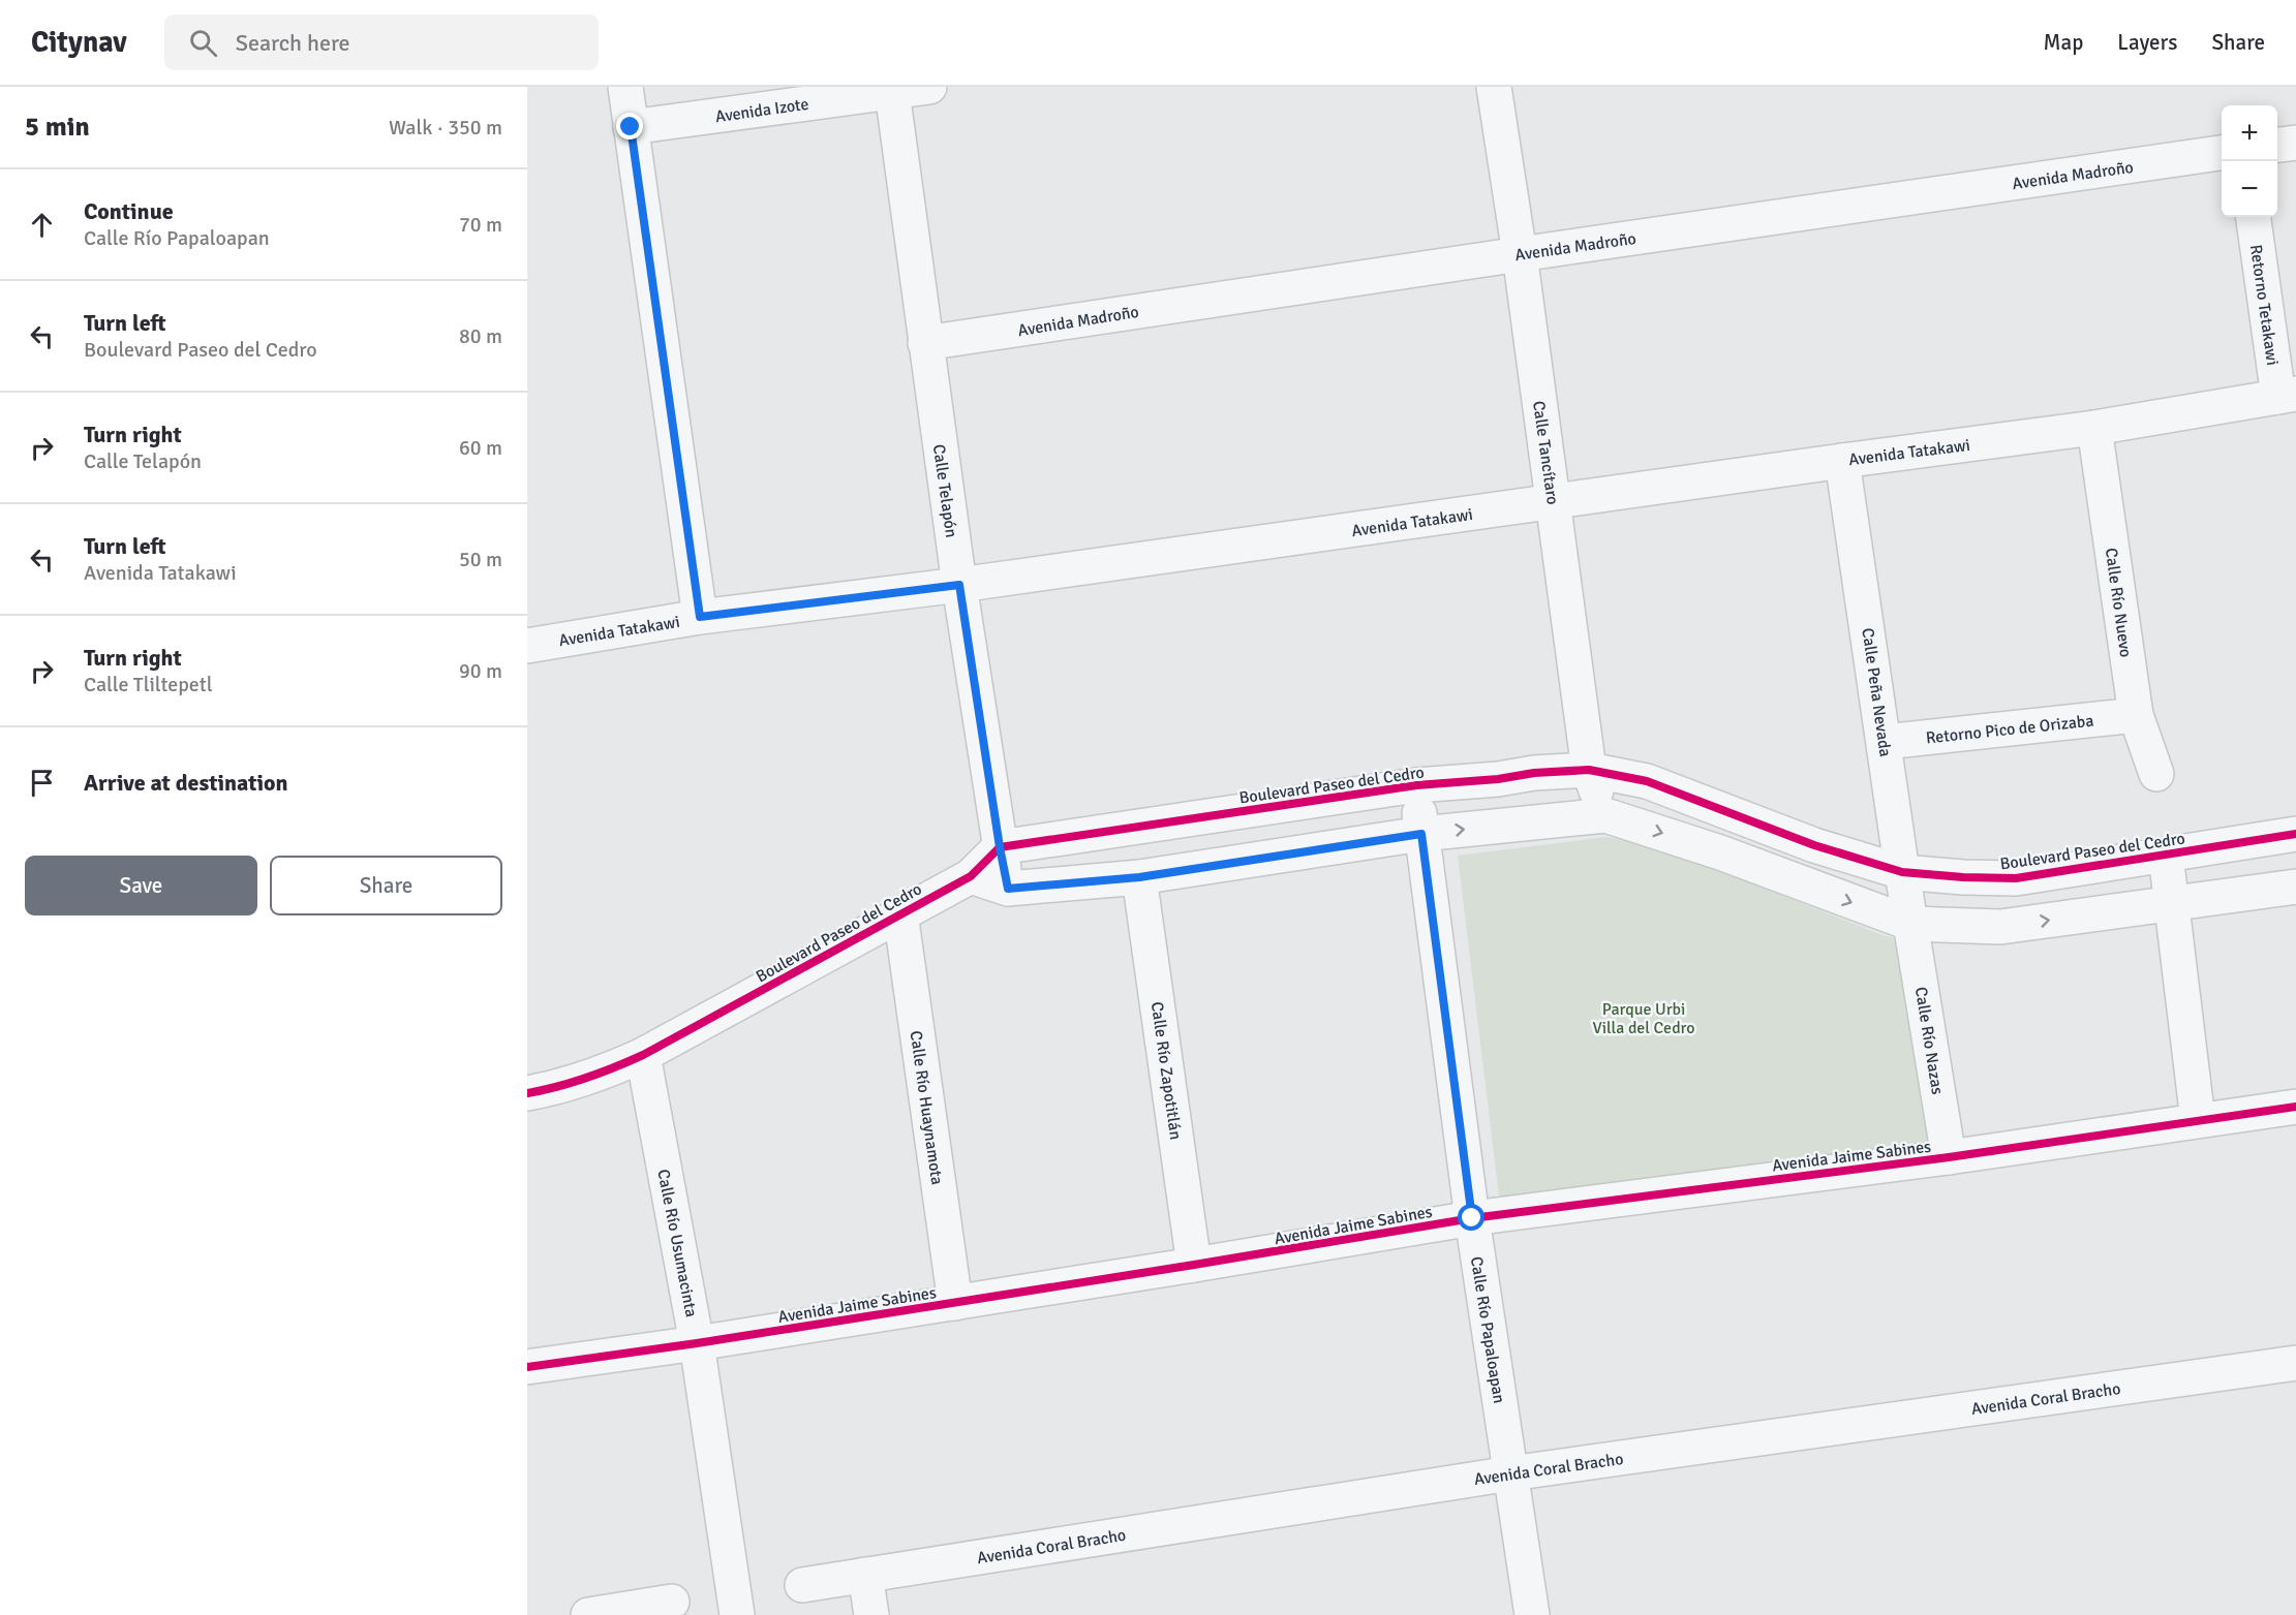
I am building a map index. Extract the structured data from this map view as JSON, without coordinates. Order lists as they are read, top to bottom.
{
  "streets": {
    "street": [
      "Avenida Izote",
      "Avenida Madroño",
      "Retorno Tetakawi",
      "Avenida Tatakawi",
      "Calle Tancítaro",
      "Calle Telapón",
      "Calle Río Nuevo",
      "Calle Peña Nevada",
      "Retorno Pico de Orizaba",
      "Boulevard Paseo del Cedro",
      "Calle Río Nazas",
      "Calle Río Zapotitlán",
      "Calle Río Huaynamota",
      "Avenida Jaime Sabines",
      "Calle Río Usumacinta",
      "Calle Río Papaloapan",
      "Avenida Coral Bracho"
    ]
  },
  "crossings": [
    ["Avenida Izote", "Calle Telapón"],
    ["Avenida Madroño", "Calle Tancítaro"],
    ["Avenida Madroño", "Calle Telapón"],
    ["Retorno Tetakawi", "Avenida Tatakawi"],
    ["Avenida Tatakawi", "Calle Tancítaro"],
    ["Avenida Tatakawi", "Calle Telapón"],
    ["Avenida Tatakawi", "Calle Río Nuevo"],
    ["Avenida Tatakawi", "Calle Peña Nevada"],
    ["Calle Tancítaro", "Boulevard Paseo del Cedro"],
    ["Calle Telapón", "Boulevard Paseo del Cedro"],
    ["Calle Río Nuevo", "Retorno Pico de Orizaba"],
    ["Calle Peña Nevada", "Retorno Pico de Orizaba"],
    ["Calle Peña Nevada", "Boulevard Paseo del Cedro"],
    ["Calle Peña Nevada", "Calle Río Nazas"],
    ["Boulevard Paseo del Cedro", "Calle Río Huaynamota"],
    ["Boulevard Paseo del Cedro", "Calle Río Usumacinta"],
    ["Boulevard Paseo del Cedro", "Calle Río Papaloapan"],
    ["Calle Río Nazas", "Avenida Jaime Sabines"],
    ["Calle Río Zapotitlán", "Avenida Jaime Sabines"],
    ["Calle Río Huaynamota", "Avenida Jaime Sabines"],
    ["Avenida Jaime Sabines", "Calle Río Usumacinta"],
    ["Avenida Jaime Sabines", "Calle Río Papaloapan"],
    ["Calle Río Papaloapan", "Avenida Coral Bracho"]
  ],
  "parks": ["Parque Urbi Villa del Cedro"],
  "page": {
    "header": "Citynav",
    "search": "Search here",
    "nav": ["Map", "Layers", "Share"],
    "heading": ["5 min", "Walk · 350 m"],
    "map_buttons": ["+", "−"],
    "list": [
      ["Continue", "Calle Río Papaloapan", "70 m"],
      ["Turn left", "Boulevard Paseo del Cedro", "80 m"],
      ["Turn right", "Calle Telapón", "60 m"],
      ["Turn left", "Avenida Tatakawi", "50 m"],
      ["Turn right", "Calle Tliltepetl", "90 m"],
      "Arrive at destination"
    ],
    "buttons": ["Save", "Share"]
  }
}
